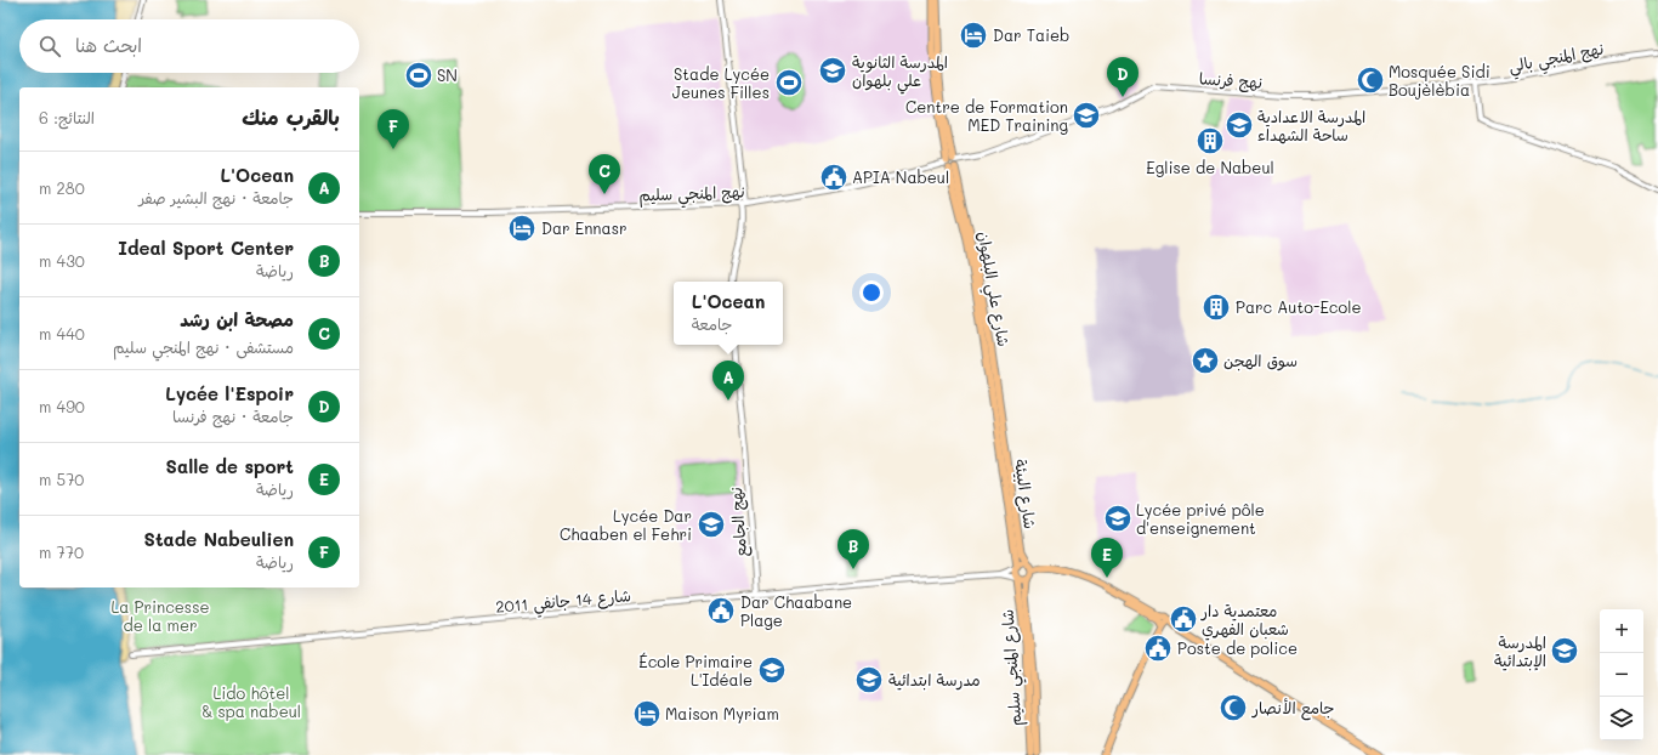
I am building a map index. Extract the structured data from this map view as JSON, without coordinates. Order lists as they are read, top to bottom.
{
  "streets": {
    "main road": ["شارع علي البلهوان", "شارع البيئة", "شارع المنجي سليم"],
    "street": [
      "نهج المنجي بالي",
      "نهج فرنسا",
      "نهج المنجي سليم",
      "نهج الجامع",
      "شارع 14 جانفي 2011"
    ]
  },
  "crossings": [
    ["نهج المنجي بالي", "نهج فرنسا"],
    ["نهج فرنسا", "نهج المنجي سليم"],
    ["نهج المنجي سليم", "شارع علي البلهوان"],
    ["شارع علي البلهوان", "شارع البيئة"],
    ["شارع البيئة", "شارع المنجي سليم"],
    ["نهج الجامع", "شارع 14 جانفي 2011"]
  ],
  "parks": ["La Princesse de la mer", "Lido hôtel & spa nabeul"],
  "places": {
    "hotel": ["Dar Taieb", "Dar Ennasr", "Maison Myriam"],
    "school or university": [
      "المدرسة الثانوية علي بلهوان",
      "Centre de Formation MED Training",
      "المدرسة الاعدادية ساحة الشهداء",
      "Lycée privé pôle d'enseignement",
      "Lycée Dar Chaaben el Fehri",
      "المدرسة الإبتدائية",
      "École Primaire L'Idéale",
      "مدرسة ابتدائية"
    ],
    "sports": ["SN", "Stade Lycée Jeunes Filles"],
    "mosque": ["Mosquée Sidi Boujèlèbia", "جامع الأنصار"],
    "building": ["Eglise de Nabeul", "Parc Auto-Ecole"],
    "public building": [
      "APIA Nabeul",
      "Dar Chaabane Plage",
      "معتمدية دار شعبان الفهري",
      "Poste de police"
    ],
    "place": ["سوق الهجن"]
  },
  "page": {
    "search": "ابحث هنا",
    "pins": [
      "D",
      "F",
      "C",
      "A",
      "B",
      "E"
    ],
    "heading": ["بالقرب منك", "النتائج: 6"],
    "list": [
      {
        "mark": "A",
        "name": "L'Ocean",
        "note": "جامعة · نهج البشير صفر",
        "value": "280 m"
      },
      {
        "mark": "B",
        "name": "Ideal Sport Center",
        "note": "رياضة",
        "value": "430 m"
      },
      {
        "mark": "C",
        "name": "مصحة ابن رشد",
        "note": "مستشفى · نهج المنجي سليم",
        "value": "440 m"
      },
      {
        "mark": "D",
        "name": "Lycée l'Espoir",
        "note": "جامعة · نهج فرنسا",
        "value": "490 m"
      },
      {
        "mark": "E",
        "name": "Salle de sport",
        "note": "رياضة",
        "value": "570 m"
      },
      {
        "mark": "F",
        "name": "Stade Nabeulien",
        "note": "رياضة",
        "value": "770 m"
      }
    ],
    "popup": ["L'Ocean", "جامعة"],
    "map_buttons": ["+", "−"]
  }
}
